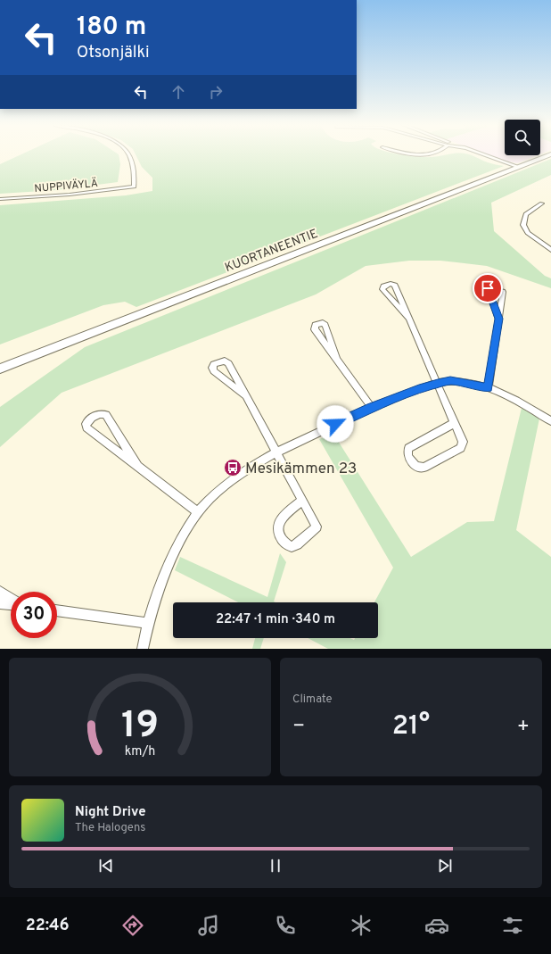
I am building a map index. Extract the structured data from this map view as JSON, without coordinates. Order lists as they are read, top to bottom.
{
  "streets": {
    "highway": ["KUORTANEENTIE"],
    "street": ["NUPPIVÄYLÄ"]
  },
  "places": {
    "bus stop": ["Mesikämmen 23"]
  },
  "page": {
    "turn": ["180 m", "Otsonjälki"],
    "limit": "30",
    "trip": "22:47 · 1 min · 340 m",
    "tile": "Climate",
    "heat": ["−", "21°", "+"],
    "song": ["Night Drive", "The Halogens"],
    "tabs": "22:46",
    "gauge": ["19", "km/h"]
  }
}
